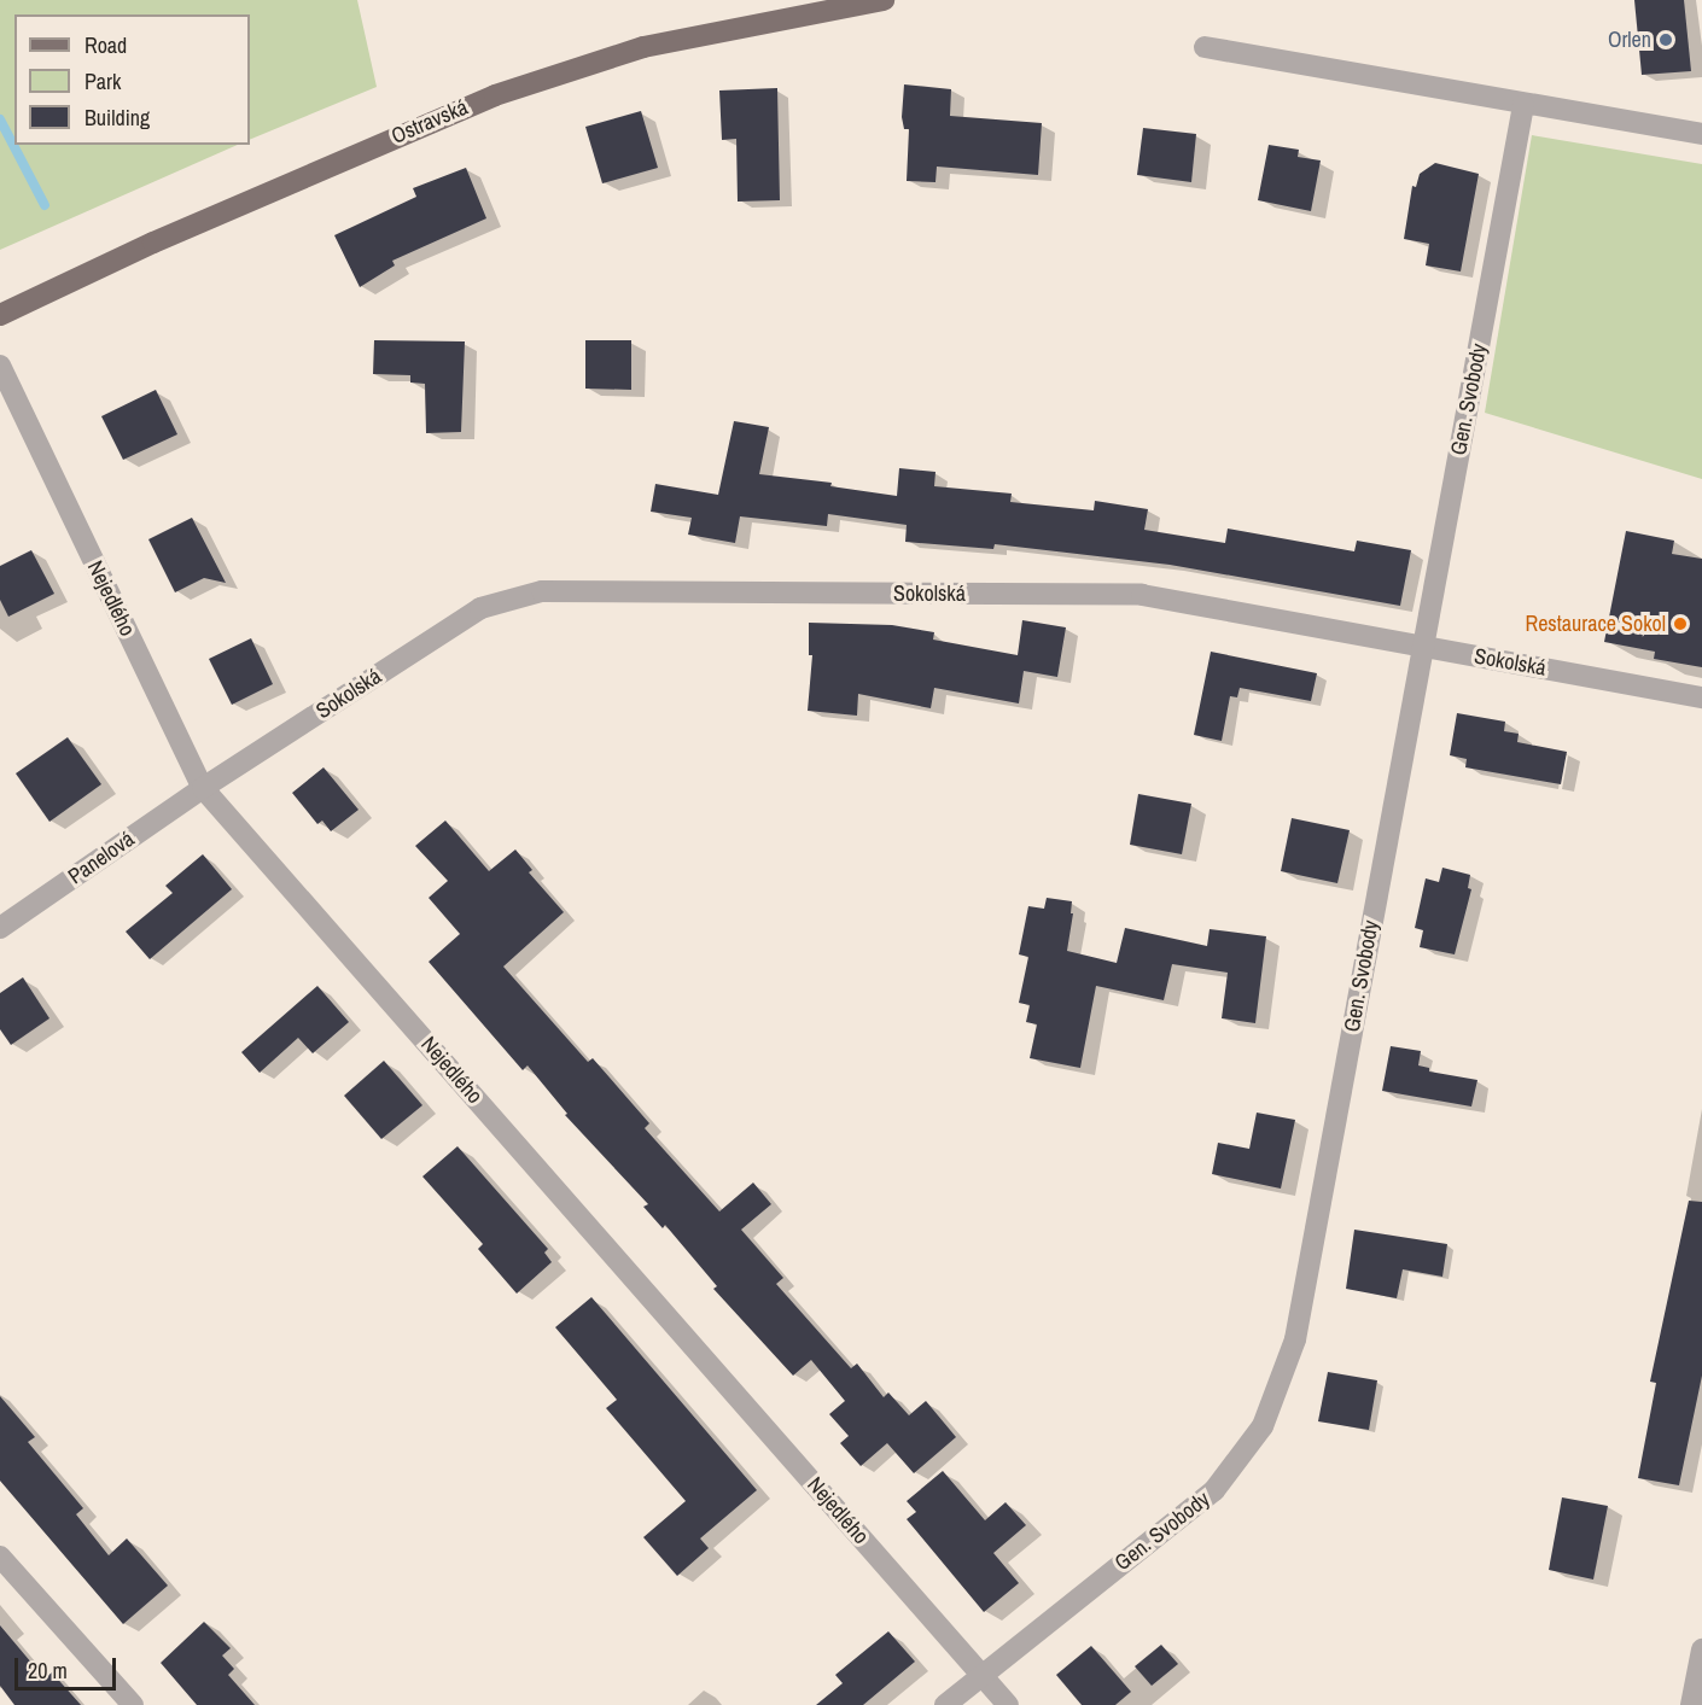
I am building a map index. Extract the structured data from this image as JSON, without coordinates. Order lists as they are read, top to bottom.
{
  "streets": {
    "main road": ["Ostravská"],
    "street": [
      "Gen. Svobody",
      "Sokolská",
      "Nejedlého",
      "Panelová"
    ]
  },
  "crossings": [
    ["Gen. Svobody", "Sokolská"],
    ["Gen. Svobody", "Nejedlého"],
    ["Sokolská", "Nejedlého"],
    ["Sokolská", "Panelová"],
    ["Nejedlého", "Panelová"]
  ],
  "places": ["Orlen", "Restaurace Sokol"],
  "legend": ["Road", "Park", "Building"],
  "scale_bar": "20 m"
}
